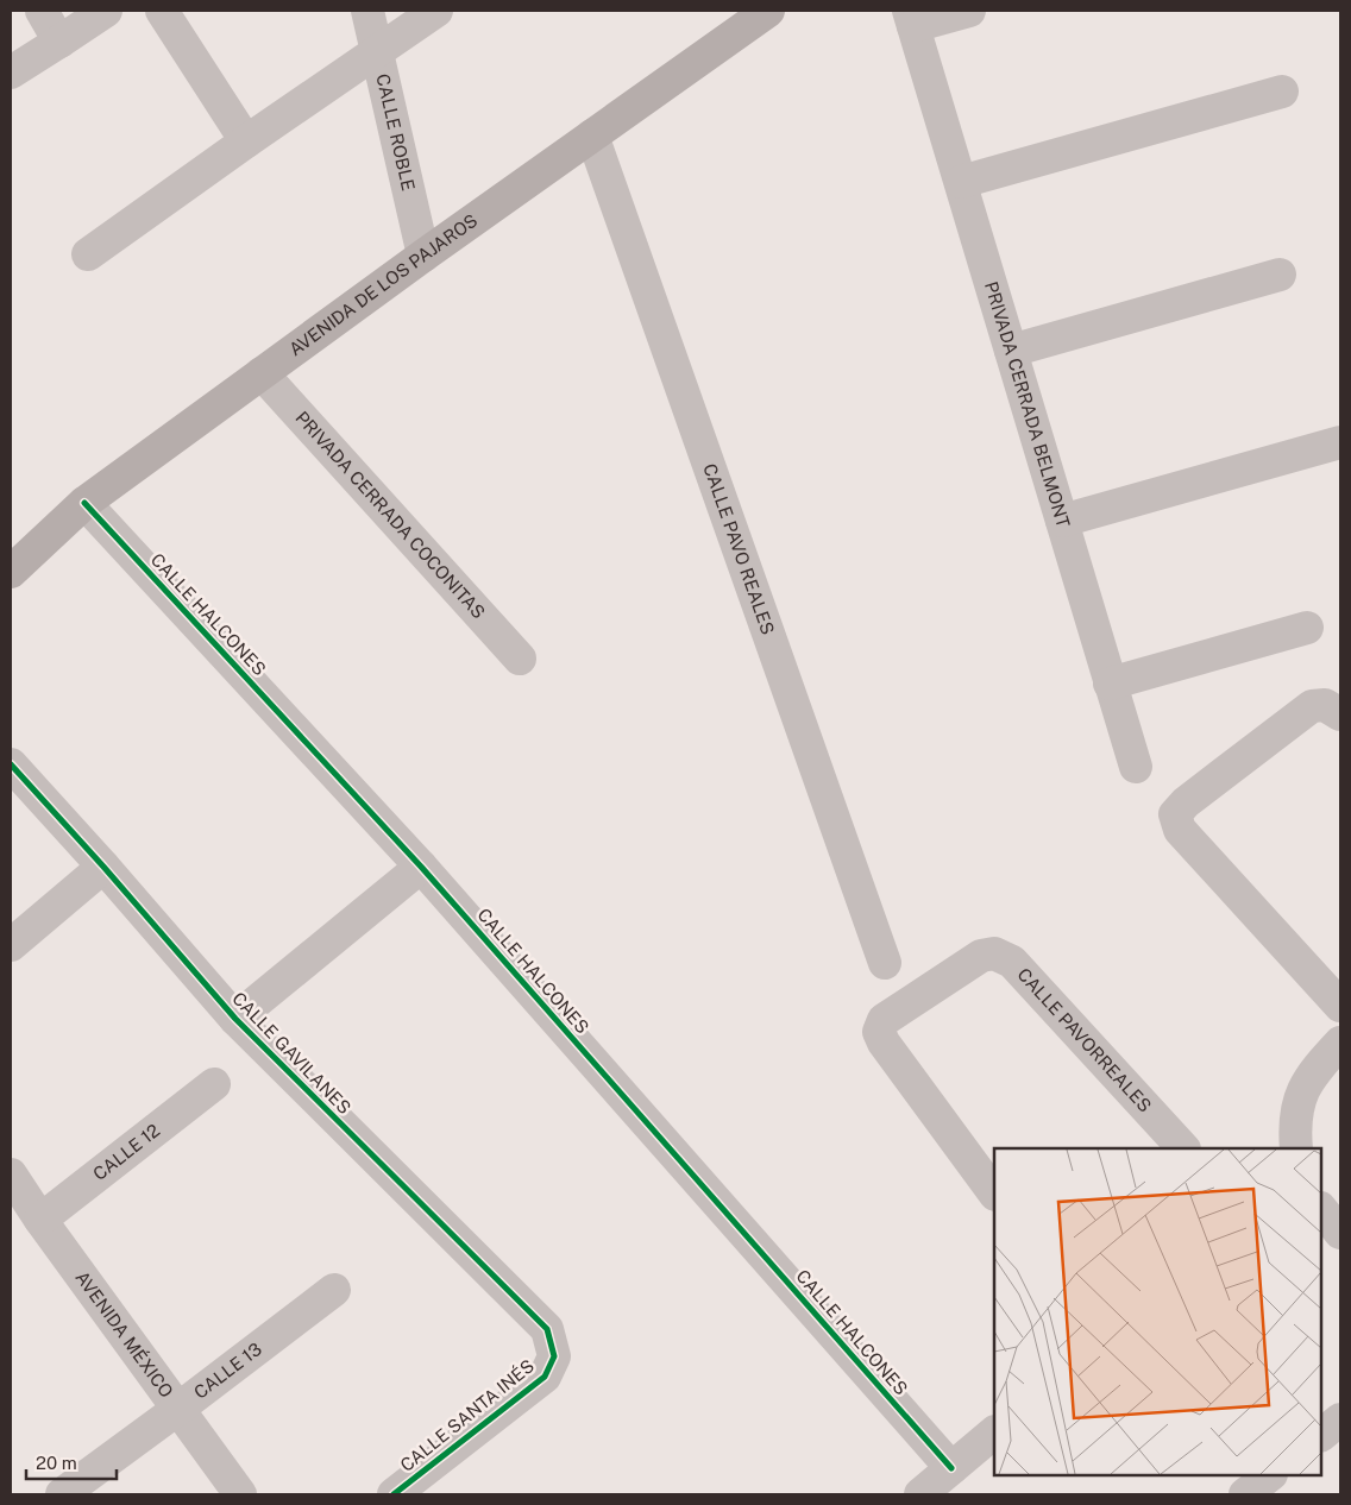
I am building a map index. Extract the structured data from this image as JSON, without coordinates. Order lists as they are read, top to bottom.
{
  "streets": {
    "main road": ["AVENIDA DE LOS PAJAROS"],
    "street": [
      "CALLE ROBLE",
      "PRIVADA CERRADA BELMONT",
      "PRIVADA CERRADA COCONITAS",
      "CALLE PAVO REALES",
      "CALLE HALCONES",
      "CALLE PAVORREALES",
      "CALLE GAVILANES",
      "CALLE 12",
      "AVENIDA MÉXICO",
      "CALLE 13",
      "CALLE SANTA INÉS"
    ]
  },
  "crossings": [
    ["CALLE ROBLE", "AVENIDA DE LOS PAJAROS"],
    ["AVENIDA DE LOS PAJAROS", "PRIVADA CERRADA COCONITAS"],
    ["AVENIDA DE LOS PAJAROS", "CALLE PAVO REALES"],
    ["AVENIDA DE LOS PAJAROS", "CALLE HALCONES"],
    ["CALLE GAVILANES", "CALLE SANTA INÉS"],
    ["CALLE 12", "AVENIDA MÉXICO"],
    ["AVENIDA MÉXICO", "CALLE 13"]
  ],
  "scale_bar": "20 m"
}
